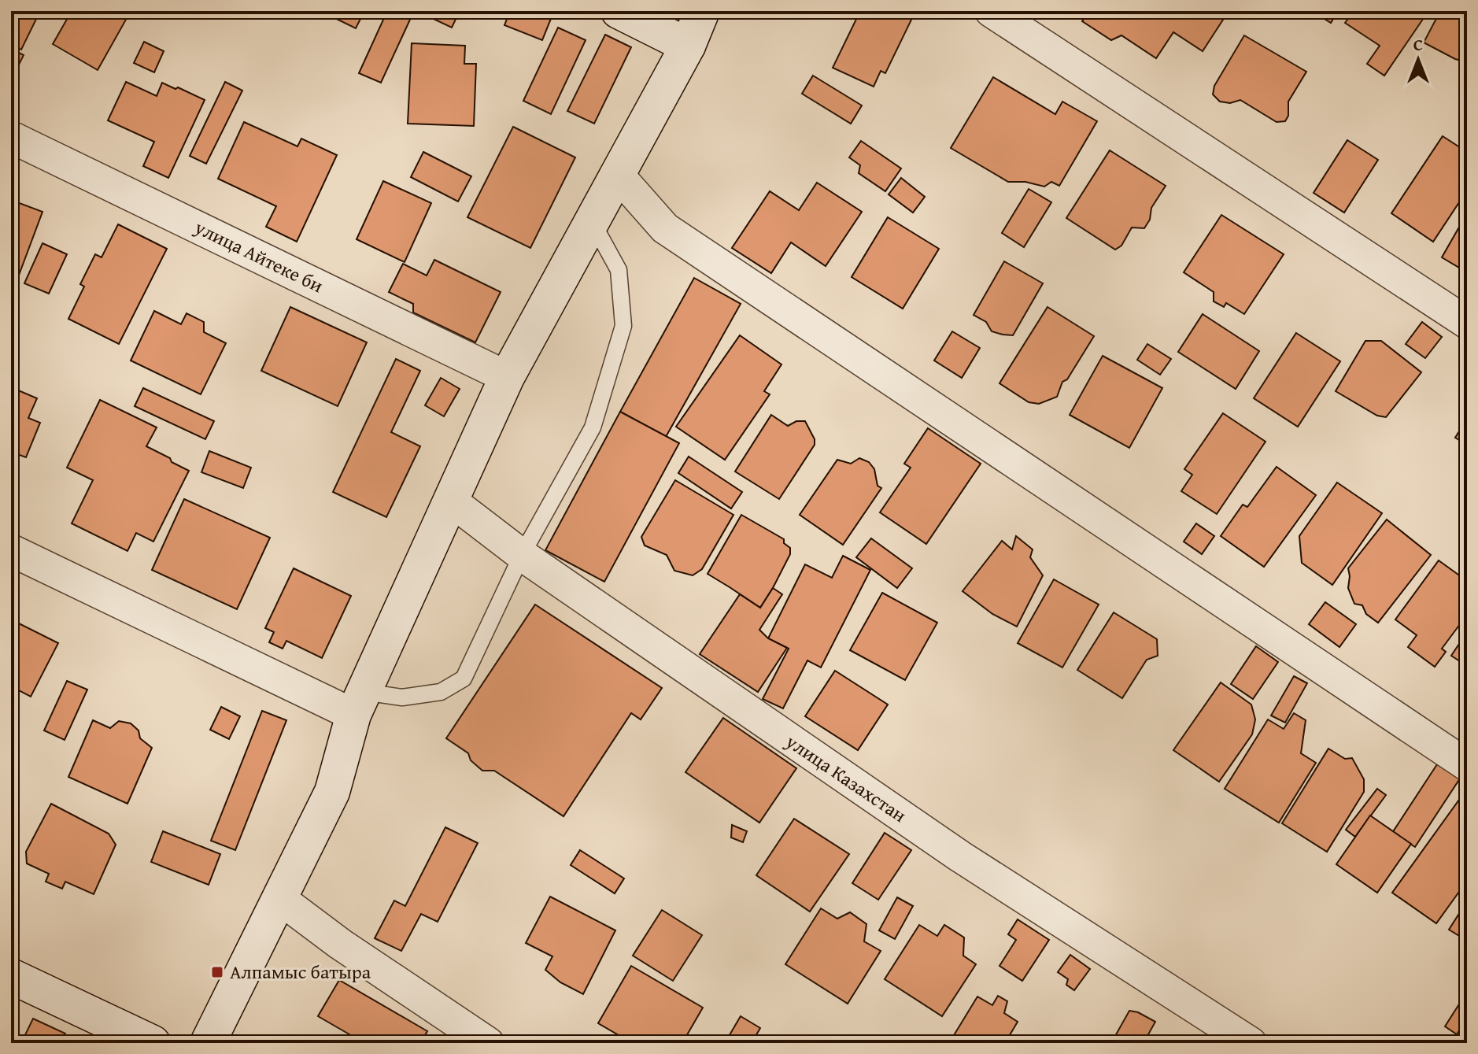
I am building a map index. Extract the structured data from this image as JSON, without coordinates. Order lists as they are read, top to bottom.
{
  "streets": {
    "street": ["улица Айтеке би", "улица Казахстан"]
  },
  "places": {
    "transit": ["Алпамыс батыра"]
  },
  "north": "top"
}
